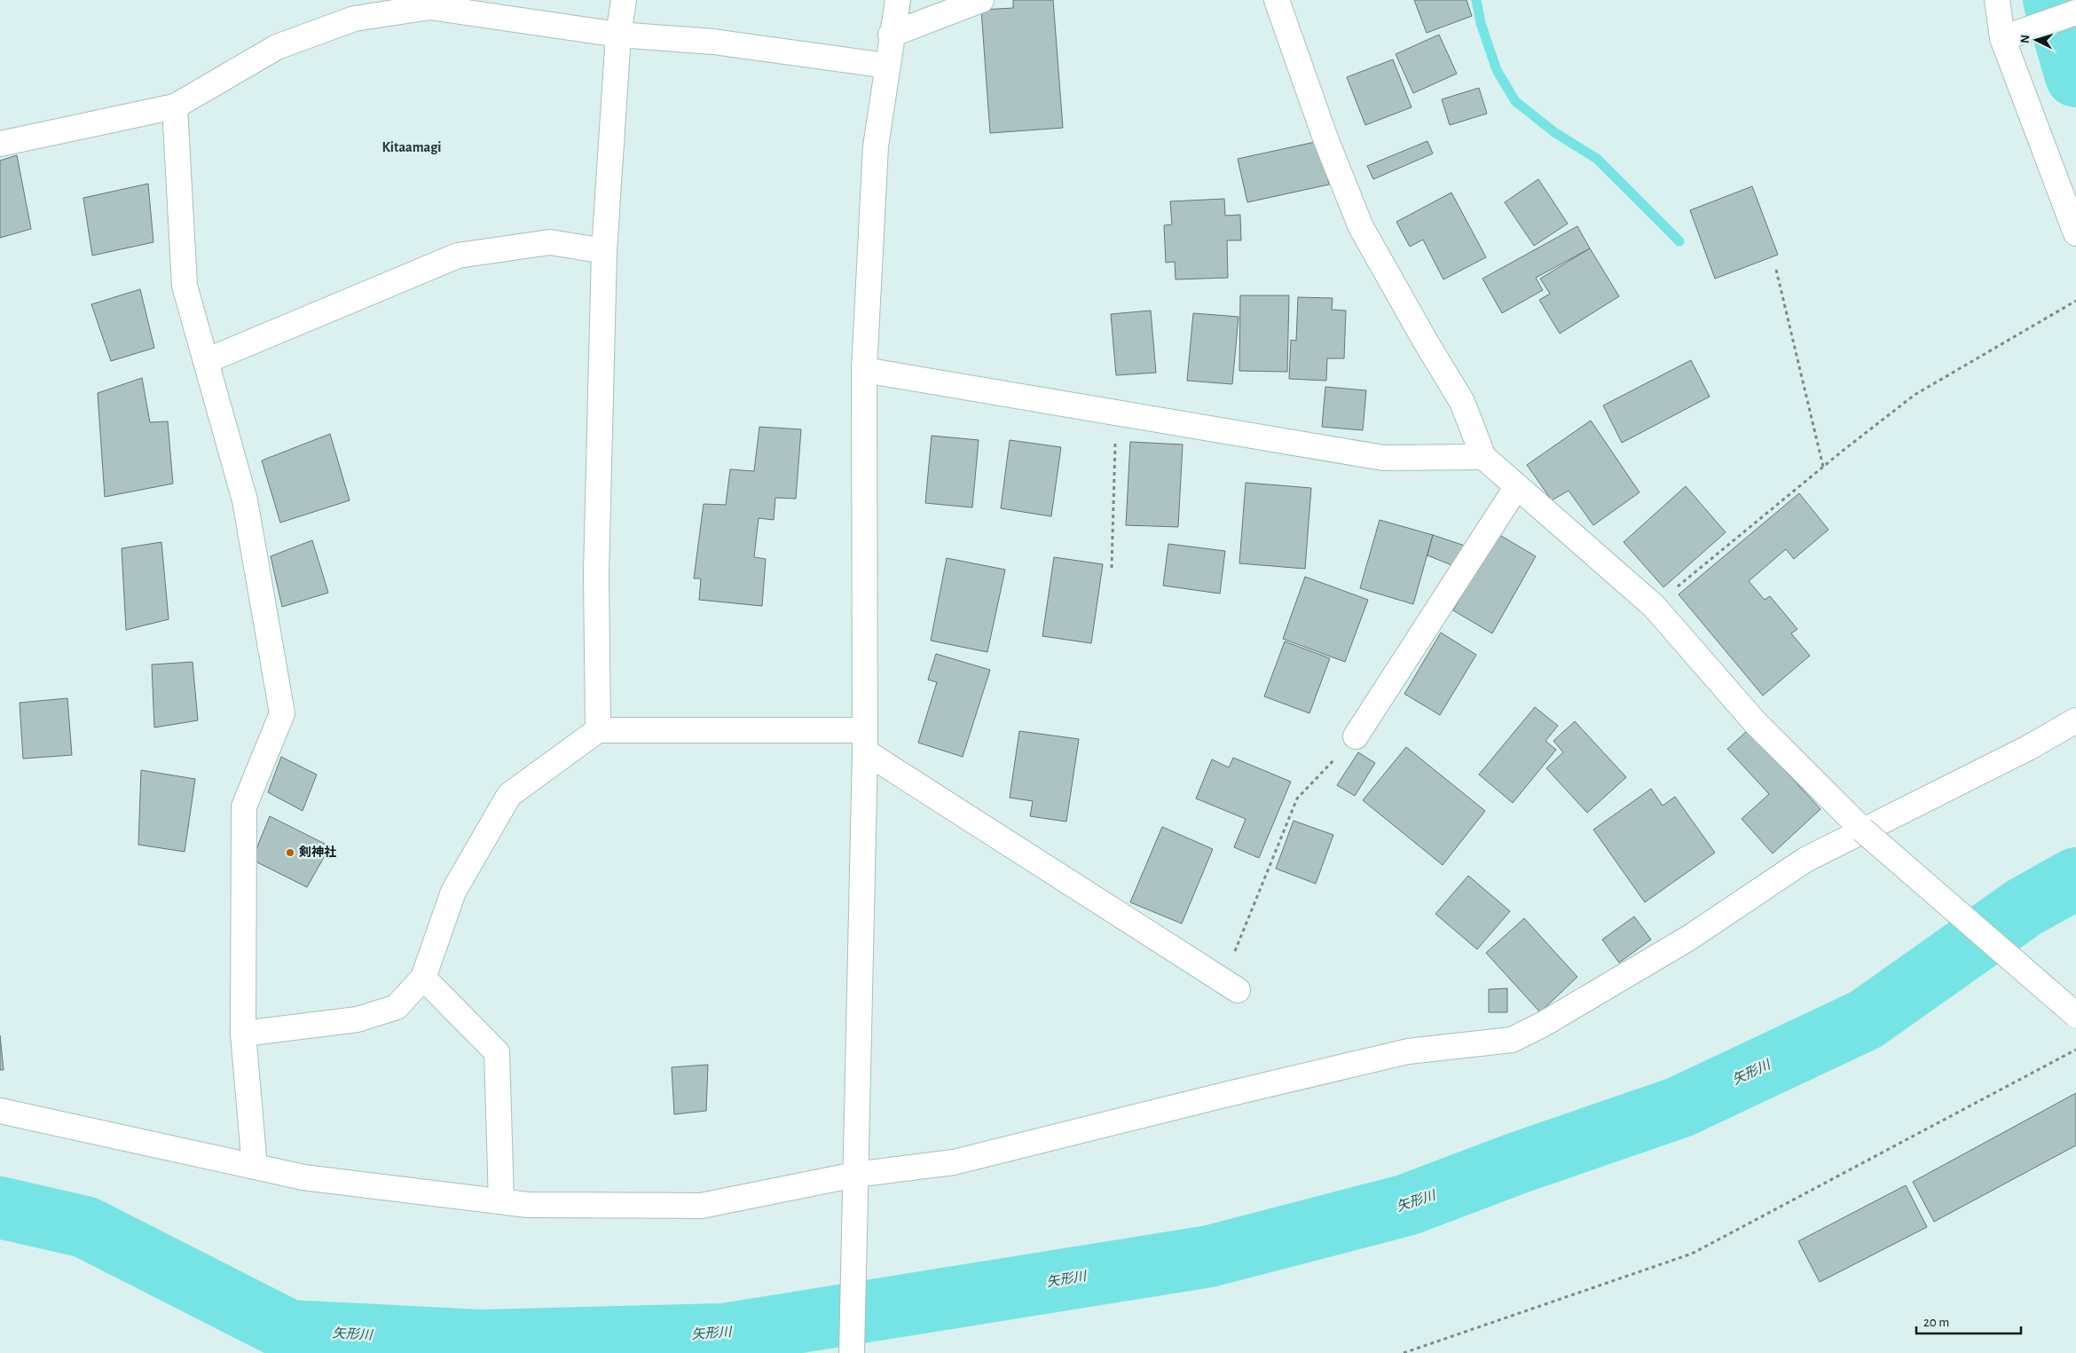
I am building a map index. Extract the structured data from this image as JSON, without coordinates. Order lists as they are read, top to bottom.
{
  "districts": ["Kitaamagi"],
  "water": ["矢形川"],
  "places": ["剣神社"],
  "scale_bar": "20 m",
  "north": "left"
}
